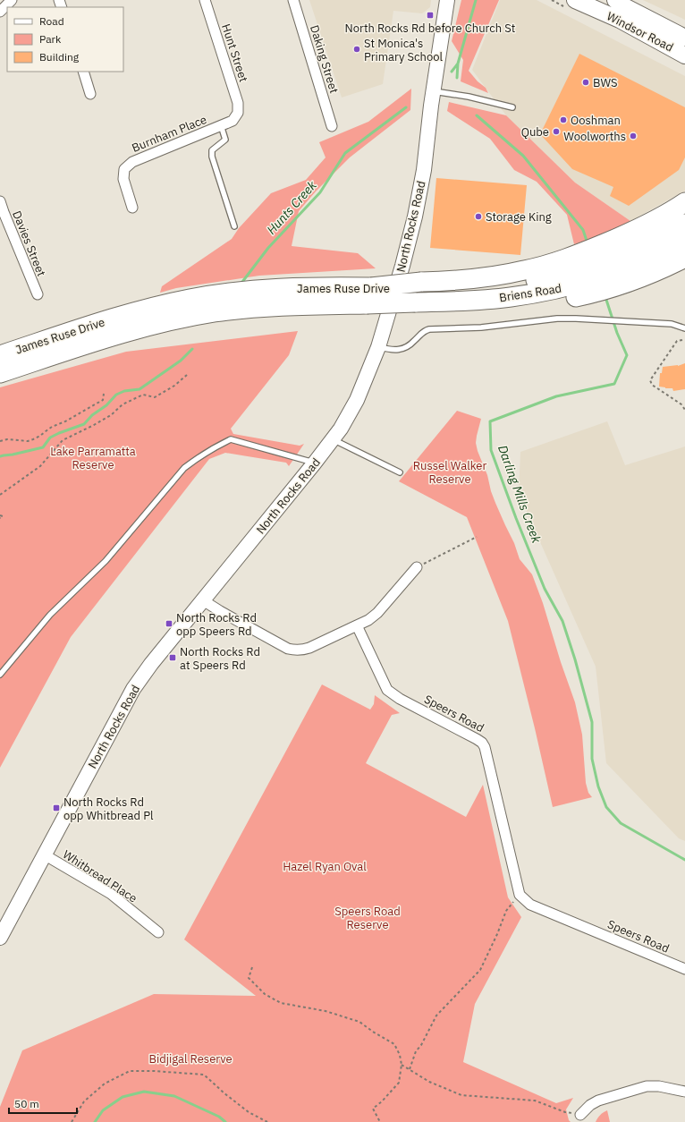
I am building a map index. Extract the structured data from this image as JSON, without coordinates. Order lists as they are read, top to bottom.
{
  "streets": {
    "highway": ["James Ruse Drive", "Briens Road"],
    "main road": ["Windsor Road", "North Rocks Road"],
    "street": [
      "Hunt Street",
      "Daking Street",
      "Burnham Place",
      "Davies Street",
      "Speers Road",
      "Whitbread Place"
    ]
  },
  "crossings": [
    ["Hunt Street", "Burnham Place"],
    ["North Rocks Road", "Whitbread Place"],
    ["James Ruse Drive", "Briens Road"]
  ],
  "water": ["Hunts Creek", "Darling Mills Creek"],
  "parks": [
    "Lake Parramatta Reserve",
    "Russel Walker Reserve",
    "Hazel Ryan Oval",
    "Speers Road Reserve",
    "Bidjigal Reserve"
  ],
  "places": {
    "transit": [
      "North Rocks Rd before Church St",
      "North Rocks Rd opp Speers Rd",
      "North Rocks Rd at Speers Rd",
      "North Rocks Rd opp Whitbread Pl"
    ],
    "other": [
      "St Monica's Primary School",
      "BWS",
      "Ooshman",
      "Qube",
      "Woolworths",
      "Storage King"
    ]
  },
  "legend": ["Road", "Park", "Building"],
  "scale_bar": "50 m"
}
